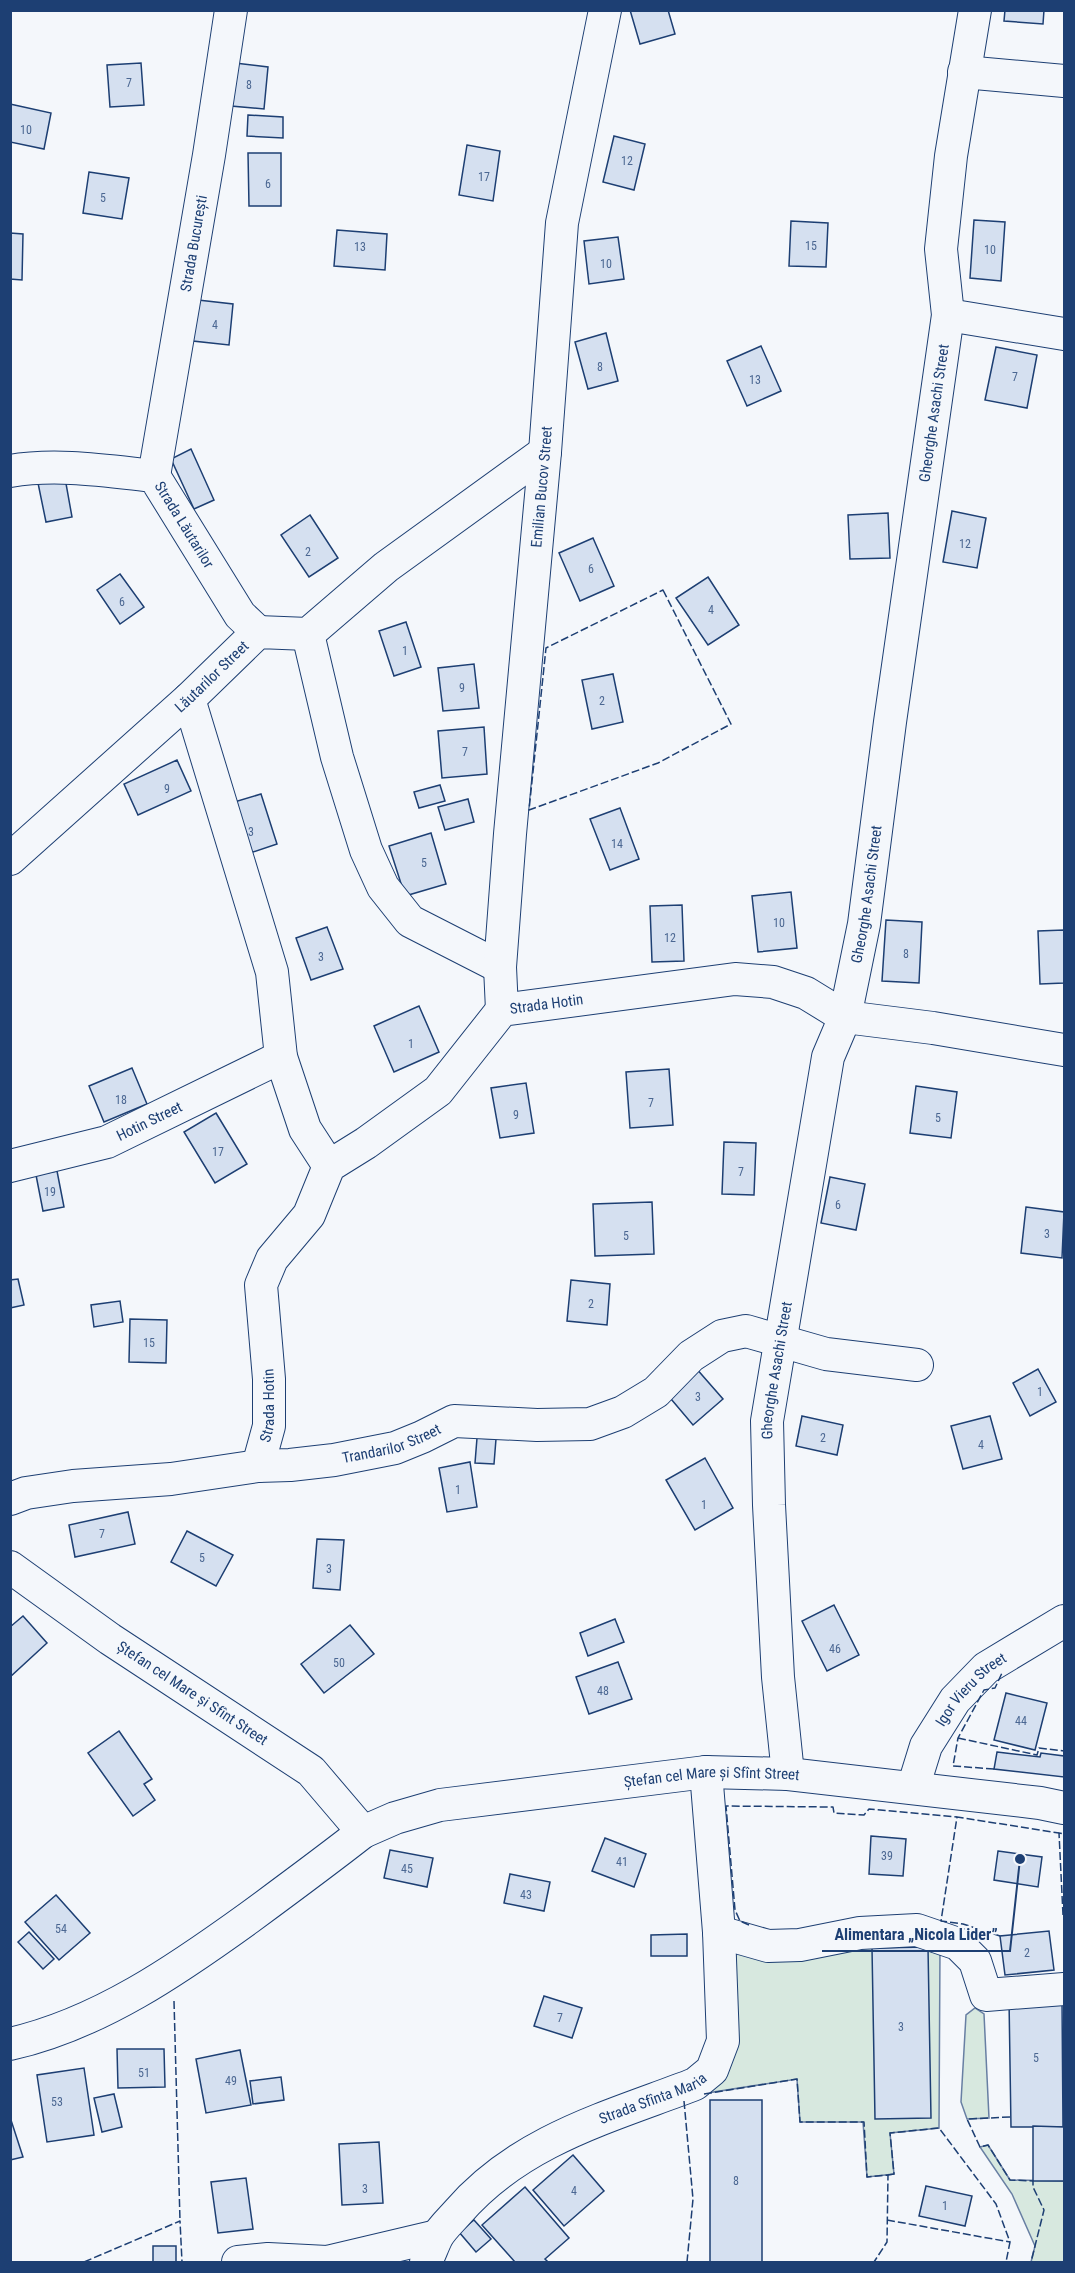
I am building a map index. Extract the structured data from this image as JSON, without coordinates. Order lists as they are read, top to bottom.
{
  "streets": {
    "street": [
      "Strada București",
      "Gheorghe Asachi Street",
      "Emilian Bucov Street",
      "Strada Lăutarilor",
      "Lăutarilor Street",
      "Strada Hotin",
      "Hotin Street",
      "Trandarilor Street",
      "Igor Vieru Street",
      "Ștefan cel Mare și Sfînt Street",
      "Strada Sfînta Maria"
    ]
  },
  "crossings": [
    ["Strada București", "Strada Lăutarilor"],
    ["Gheorghe Asachi Street", "Strada Hotin"],
    ["Gheorghe Asachi Street", "Trandarilor Street"],
    ["Gheorghe Asachi Street", "Ștefan cel Mare și Sfînt Street"],
    ["Emilian Bucov Street", "Strada Hotin"],
    ["Strada Lăutarilor", "Lăutarilor Street"],
    ["Strada Hotin", "Trandarilor Street"],
    ["Igor Vieru Street", "Ștefan cel Mare și Sfînt Street"],
    ["Ștefan cel Mare și Sfînt Street", "Strada Sfînta Maria"]
  ],
  "places": ["Alimentara „Nicola Lider”"],
  "house_numbers": [
    "7",
    "8",
    "10",
    "12",
    "17",
    "6",
    "5",
    "15",
    "13",
    "10",
    "10",
    "4",
    "8",
    "7",
    "13",
    "12",
    "2",
    "6",
    "6",
    "4",
    "1",
    "9",
    "2",
    "7",
    "9",
    "3",
    "14",
    "5",
    "10",
    "12",
    "8",
    "3",
    "1",
    "18",
    "7",
    "9",
    "5",
    "17",
    "7",
    "19",
    "6",
    "3",
    "5",
    "2",
    "15",
    "1",
    "3",
    "2",
    "4",
    "1",
    "1",
    "7",
    "5",
    "3",
    "46",
    "50",
    "48",
    "44",
    "39",
    "41",
    "45",
    "43",
    "54",
    "2",
    "7",
    "3",
    "5",
    "51",
    "49",
    "53",
    "8",
    "3",
    "4",
    "1"
  ]
}
